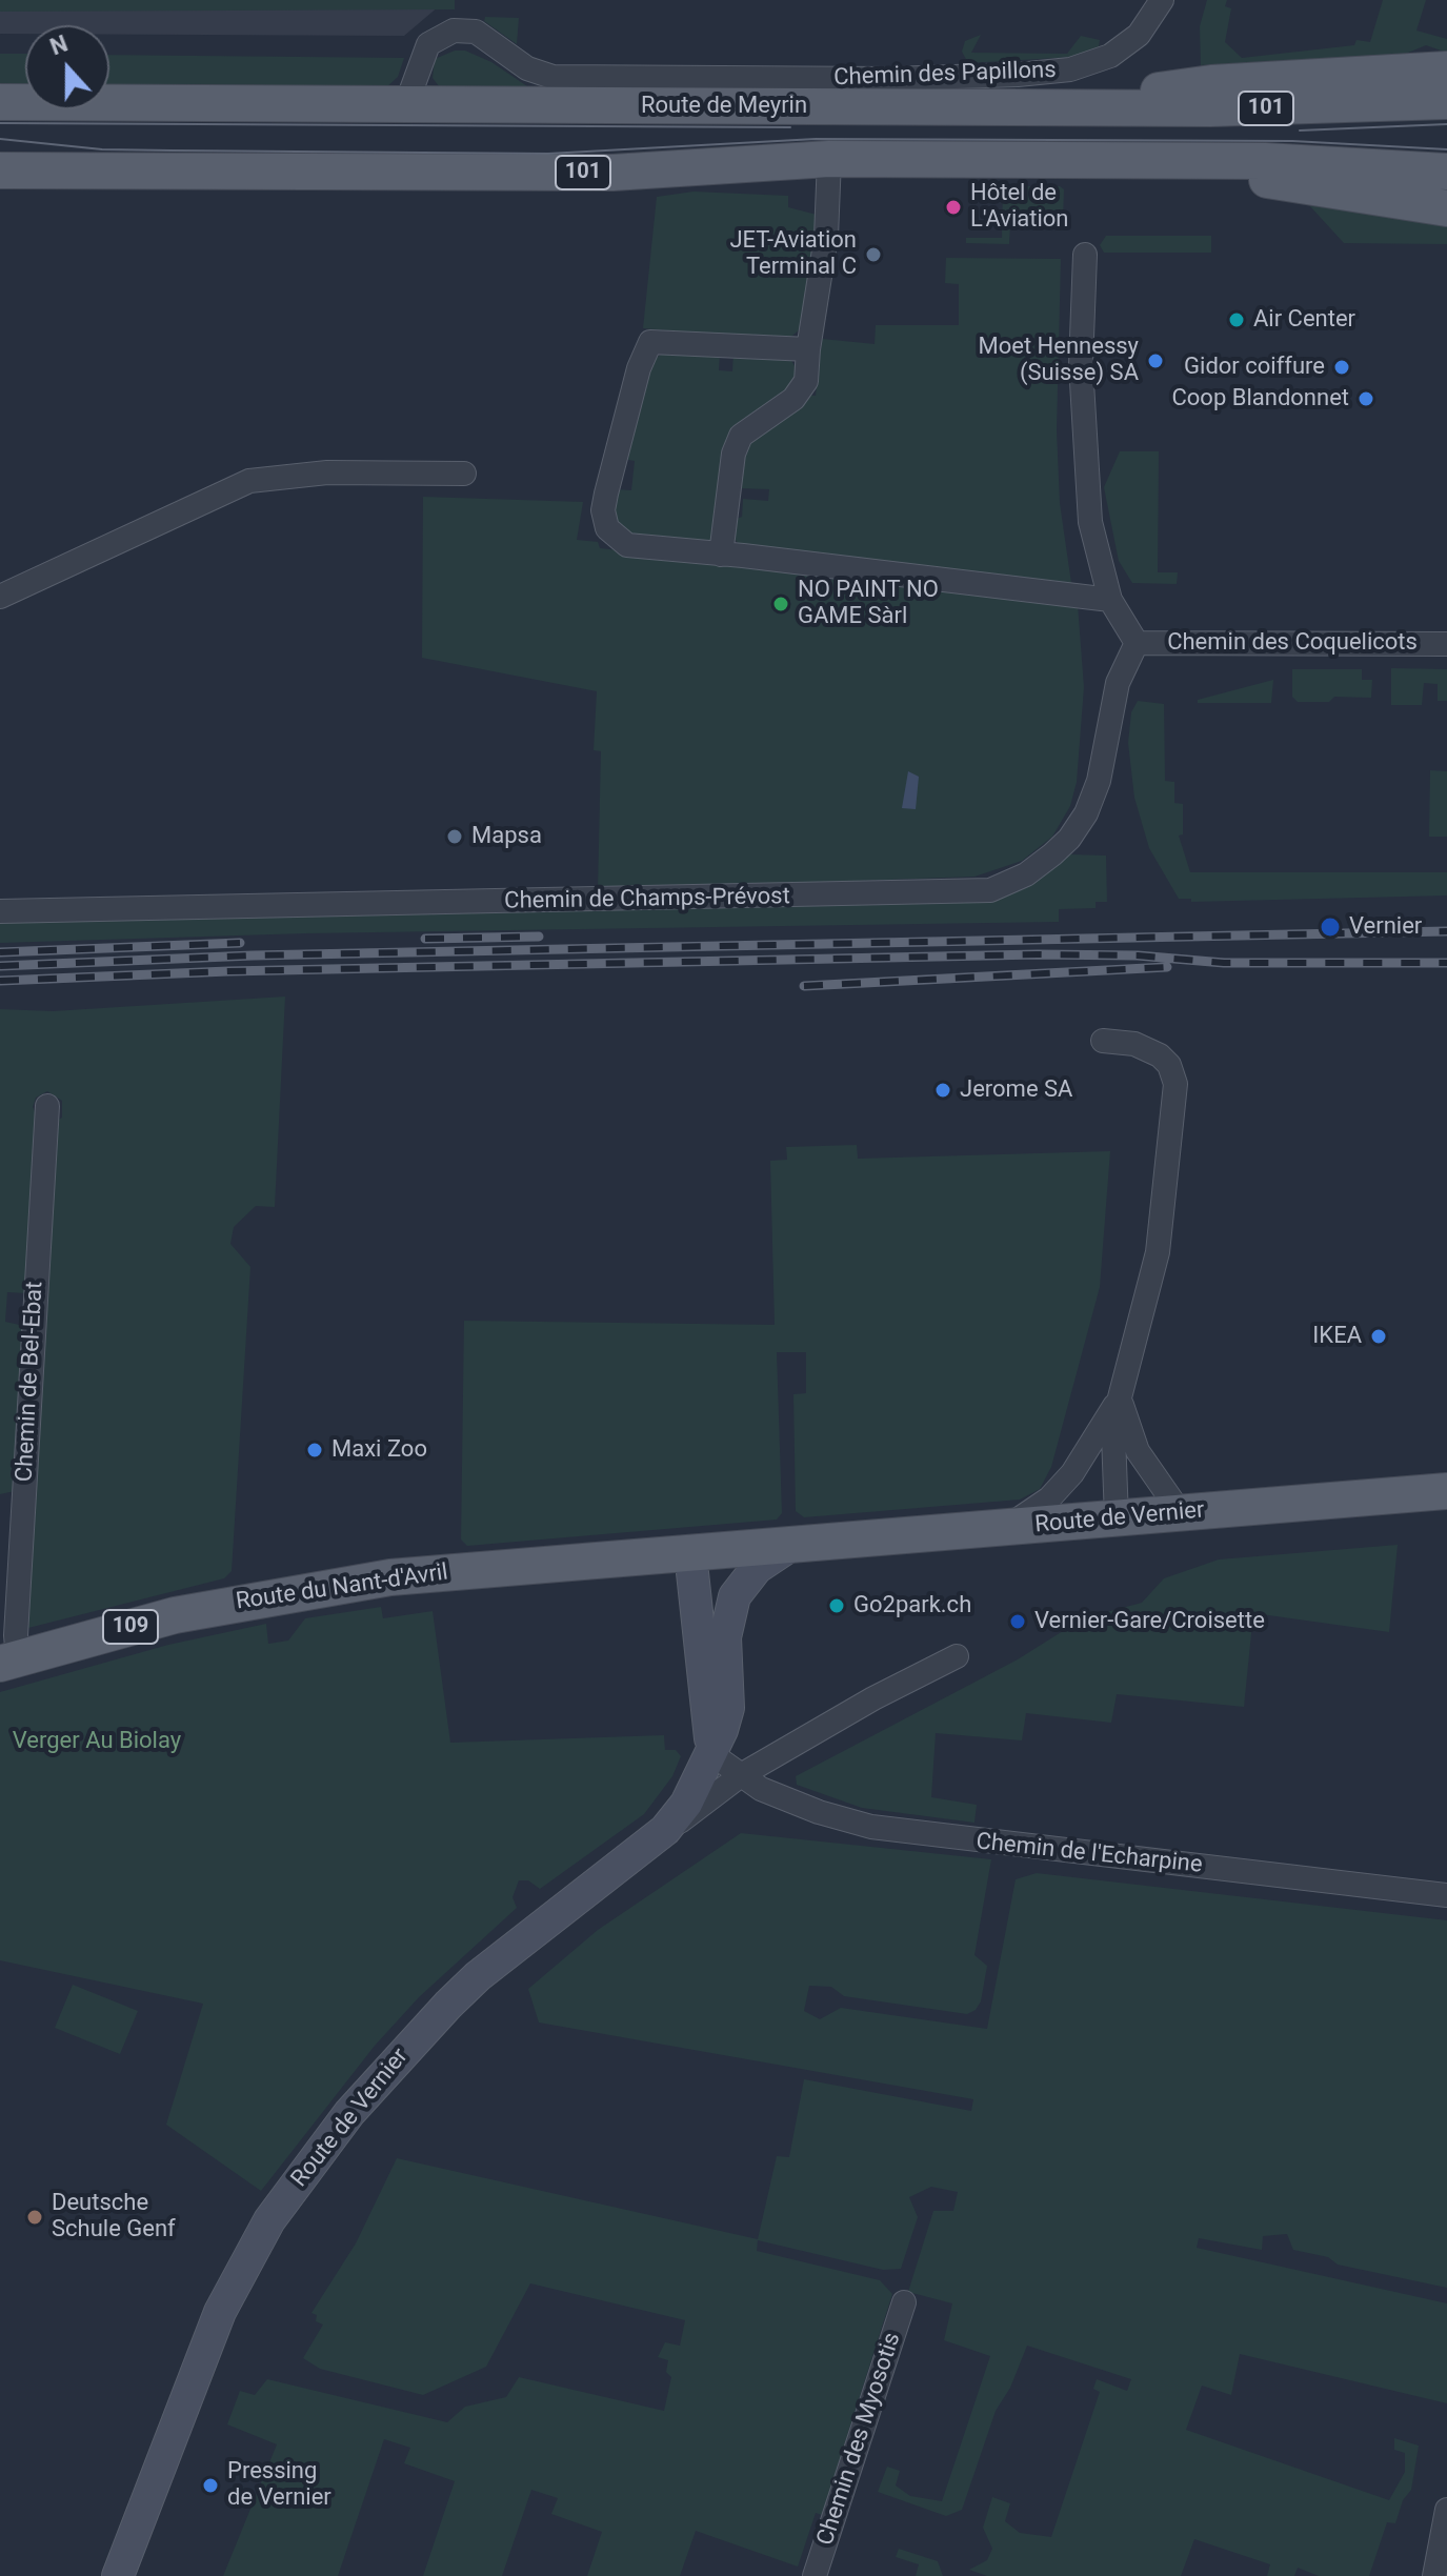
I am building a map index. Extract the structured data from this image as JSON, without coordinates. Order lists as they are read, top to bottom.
{
  "streets": {
    "main road": [
      "Route de Meyrin",
      "101",
      "Route de Vernier",
      "Route du Nant-d'Avril",
      "109"
    ],
    "street": [
      "Chemin des Papillons",
      "Chemin des Coquelicots",
      "Chemin de Champs-Prévost",
      "Chemin de Bel-Ebat",
      "Chemin de l'Echarpine",
      "Chemin des Myosotis"
    ]
  },
  "crossings": [
    ["Chemin des Papillons", "Route de Meyrin"],
    ["Chemin des Coquelicots", "Chemin de Champs-Prévost"],
    ["Chemin de Bel-Ebat", "Route du Nant-d'Avril"],
    ["Route de Vernier", "Route du Nant-d'Avril"],
    ["Route de Vernier", "Chemin de l'Echarpine"]
  ],
  "parks": ["Verger Au Biolay"],
  "places": [
    "Hôtel de L'Aviation",
    "JET-Aviation Terminal C",
    "Air Center",
    "Moet Hennessy (Suisse) SA",
    "Gidor coiffure",
    "Coop Blandonnet",
    "NO PAINT NO GAME Sàrl",
    "Mapsa",
    "Vernier",
    "Jerome SA",
    "IKEA",
    "Maxi Zoo",
    "Go2park.ch",
    "Vernier-Gare/Croisette",
    "Deutsche Schule Genf",
    "Pressing de Vernier"
  ],
  "north": "top"
}
